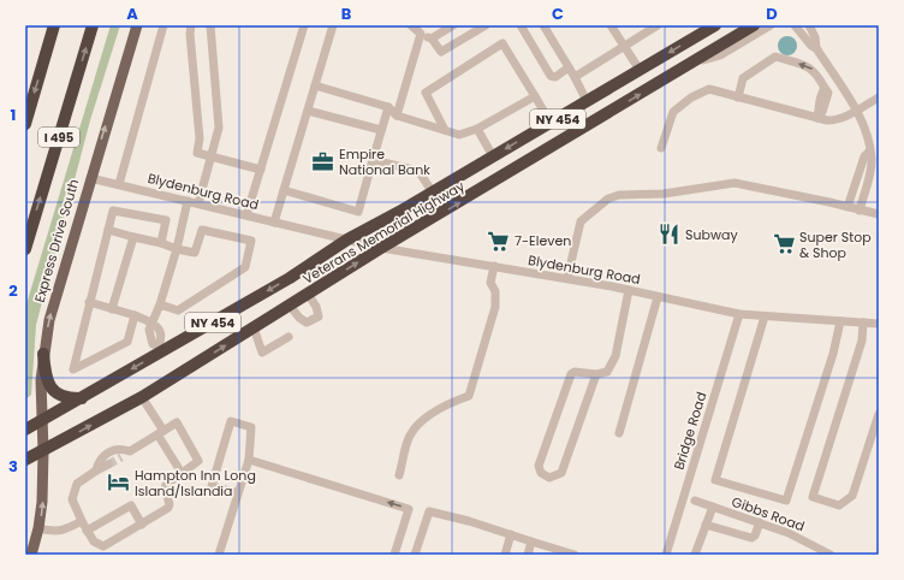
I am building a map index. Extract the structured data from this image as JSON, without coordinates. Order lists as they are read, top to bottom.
{
  "streets": {
    "highway": ["NY 454", "I 495", "Veterans Memorial Highway"],
    "main road": ["Express Drive South"],
    "street": ["Blydenburg Road", "Bridge Road", "Gibbs Road"]
  },
  "crossings": [
    ["Blydenburg Road", "Veterans Memorial Highway"],
    ["Blydenburg Road", "Express Drive South"],
    ["Blydenburg Road", "Bridge Road"],
    ["Veterans Memorial Highway", "Express Drive South"]
  ],
  "one_way": ["Express Drive South"],
  "places": {
    "office": ["Empire National Bank"],
    "restaurant": ["Subway"],
    "supermarket": ["7-Eleven", "Super Stop & Shop"],
    "hotel": ["Hampton Inn Long Island/Islandia"]
  },
  "grid": {
    "columns": [
      "A",
      "B",
      "C",
      "D"
    ],
    "rows": ["1", "2", "3"]
  }
}
